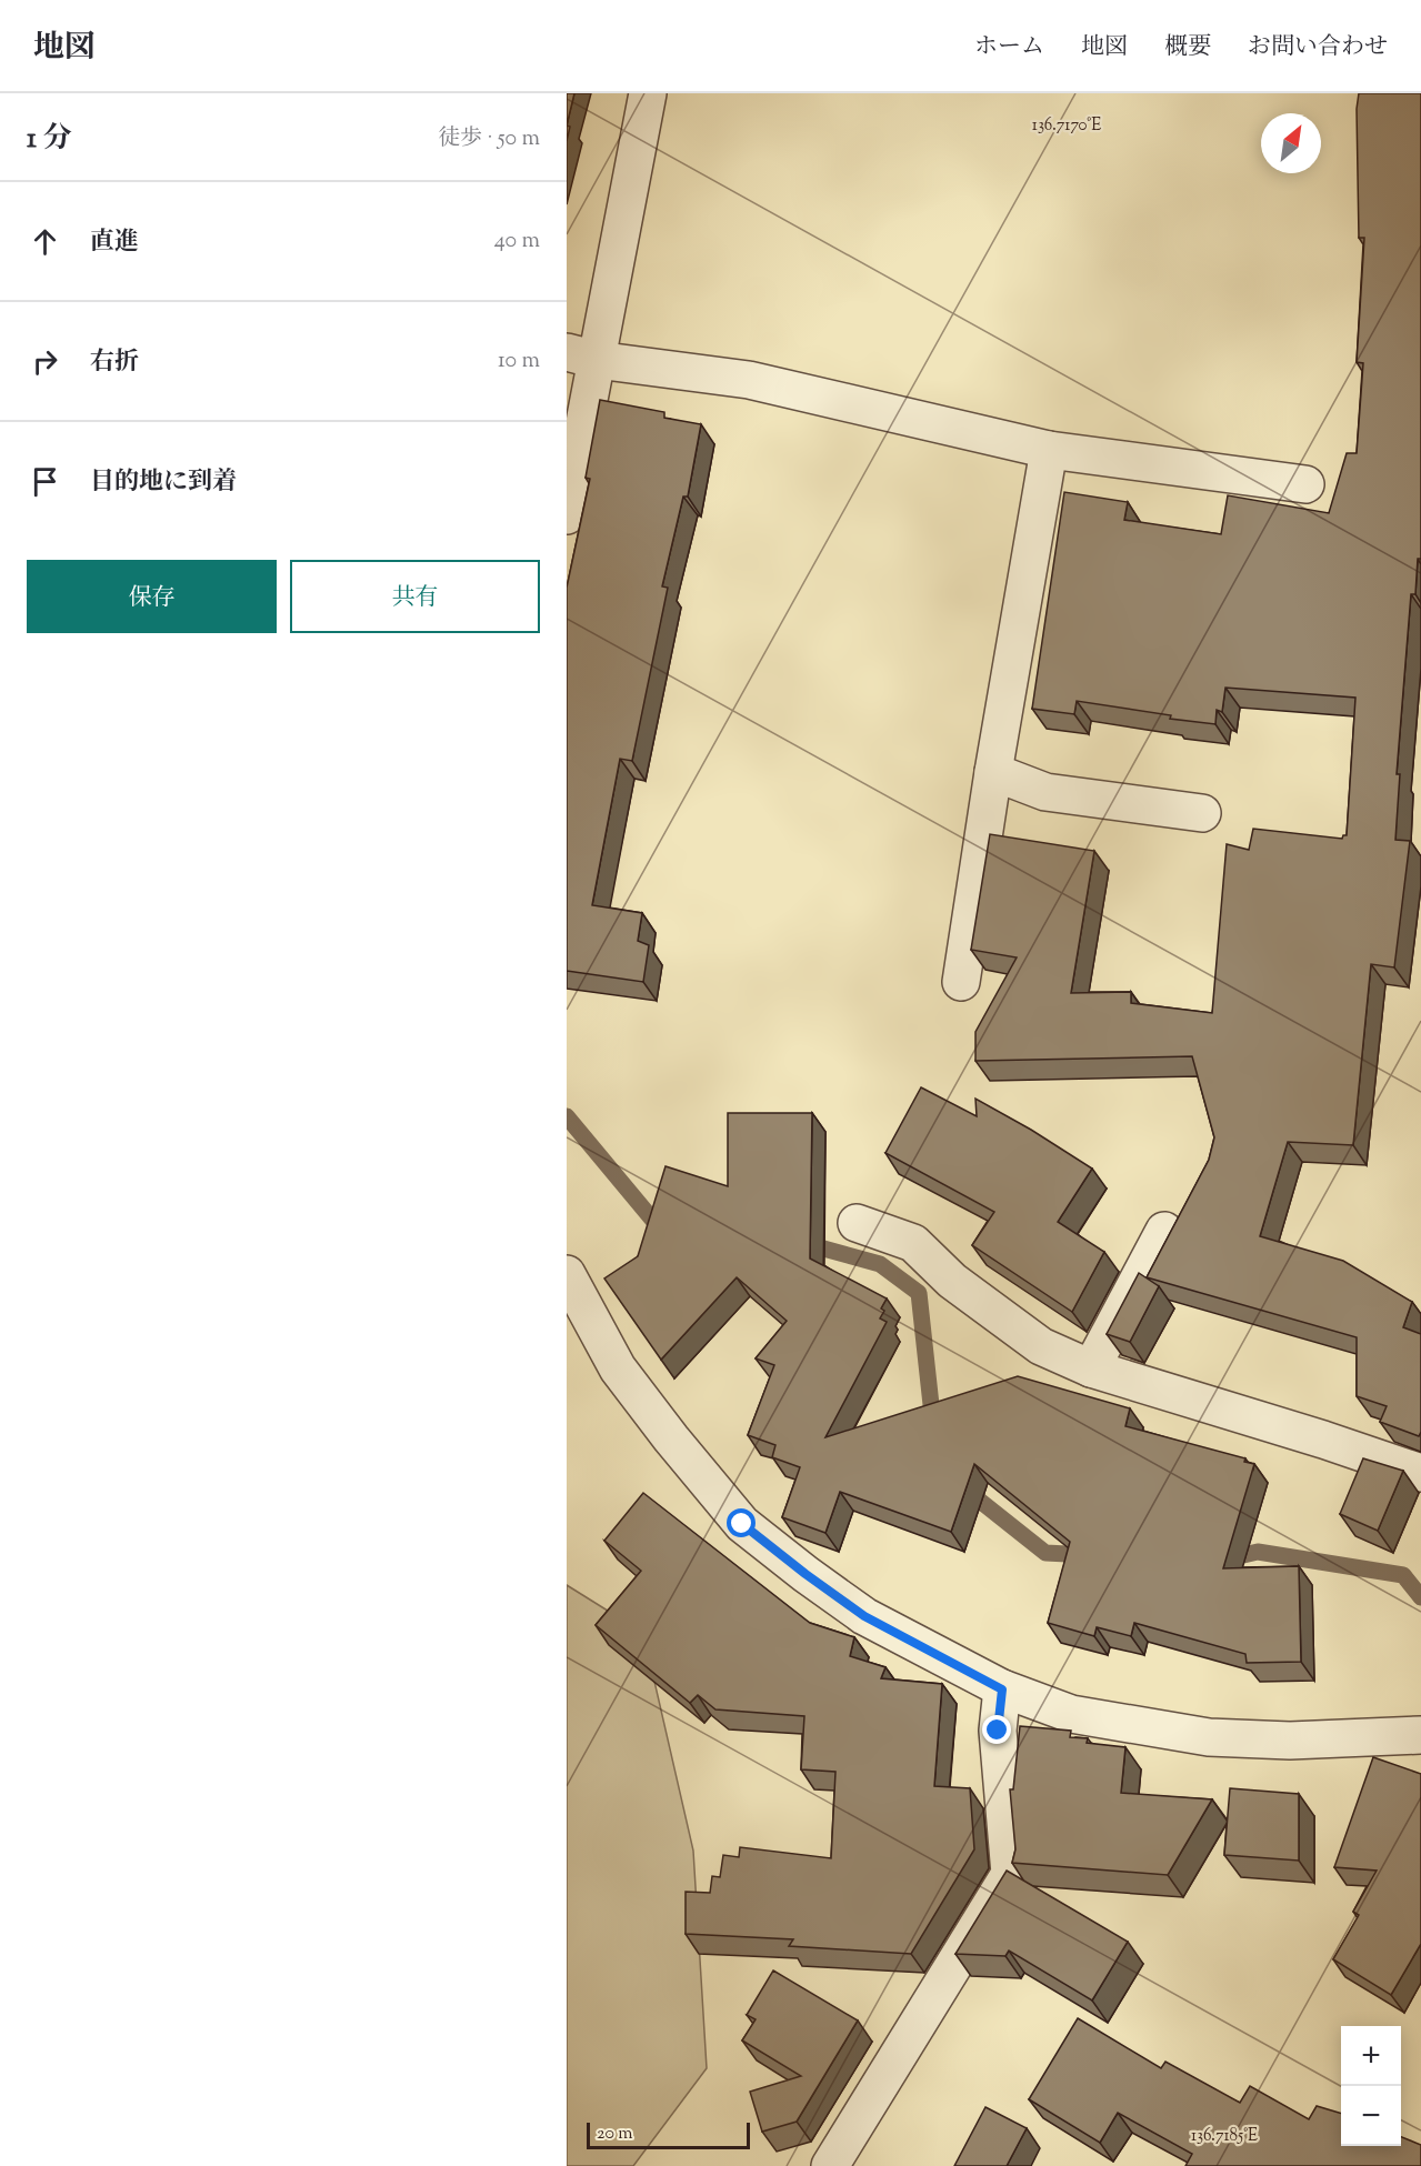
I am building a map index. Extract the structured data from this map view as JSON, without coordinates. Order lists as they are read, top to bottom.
{
  "scale_bar": "20 m",
  "north": "top right",
  "page": {
    "header": "地図",
    "nav": [
      "ホーム",
      "地図",
      "概要",
      "お問い合わせ"
    ],
    "heading": ["1 分", "徒歩 · 50 m"],
    "list": [
      ["直進", "40 m"],
      ["右折", "10 m"],
      "目的地に到着"
    ],
    "buttons": ["保存", "共有"],
    "map_buttons": ["+", "−"],
    "scale": "20 m"
  },
  "coordinates": ["136.7170°E", "136.7185°E"]
}
